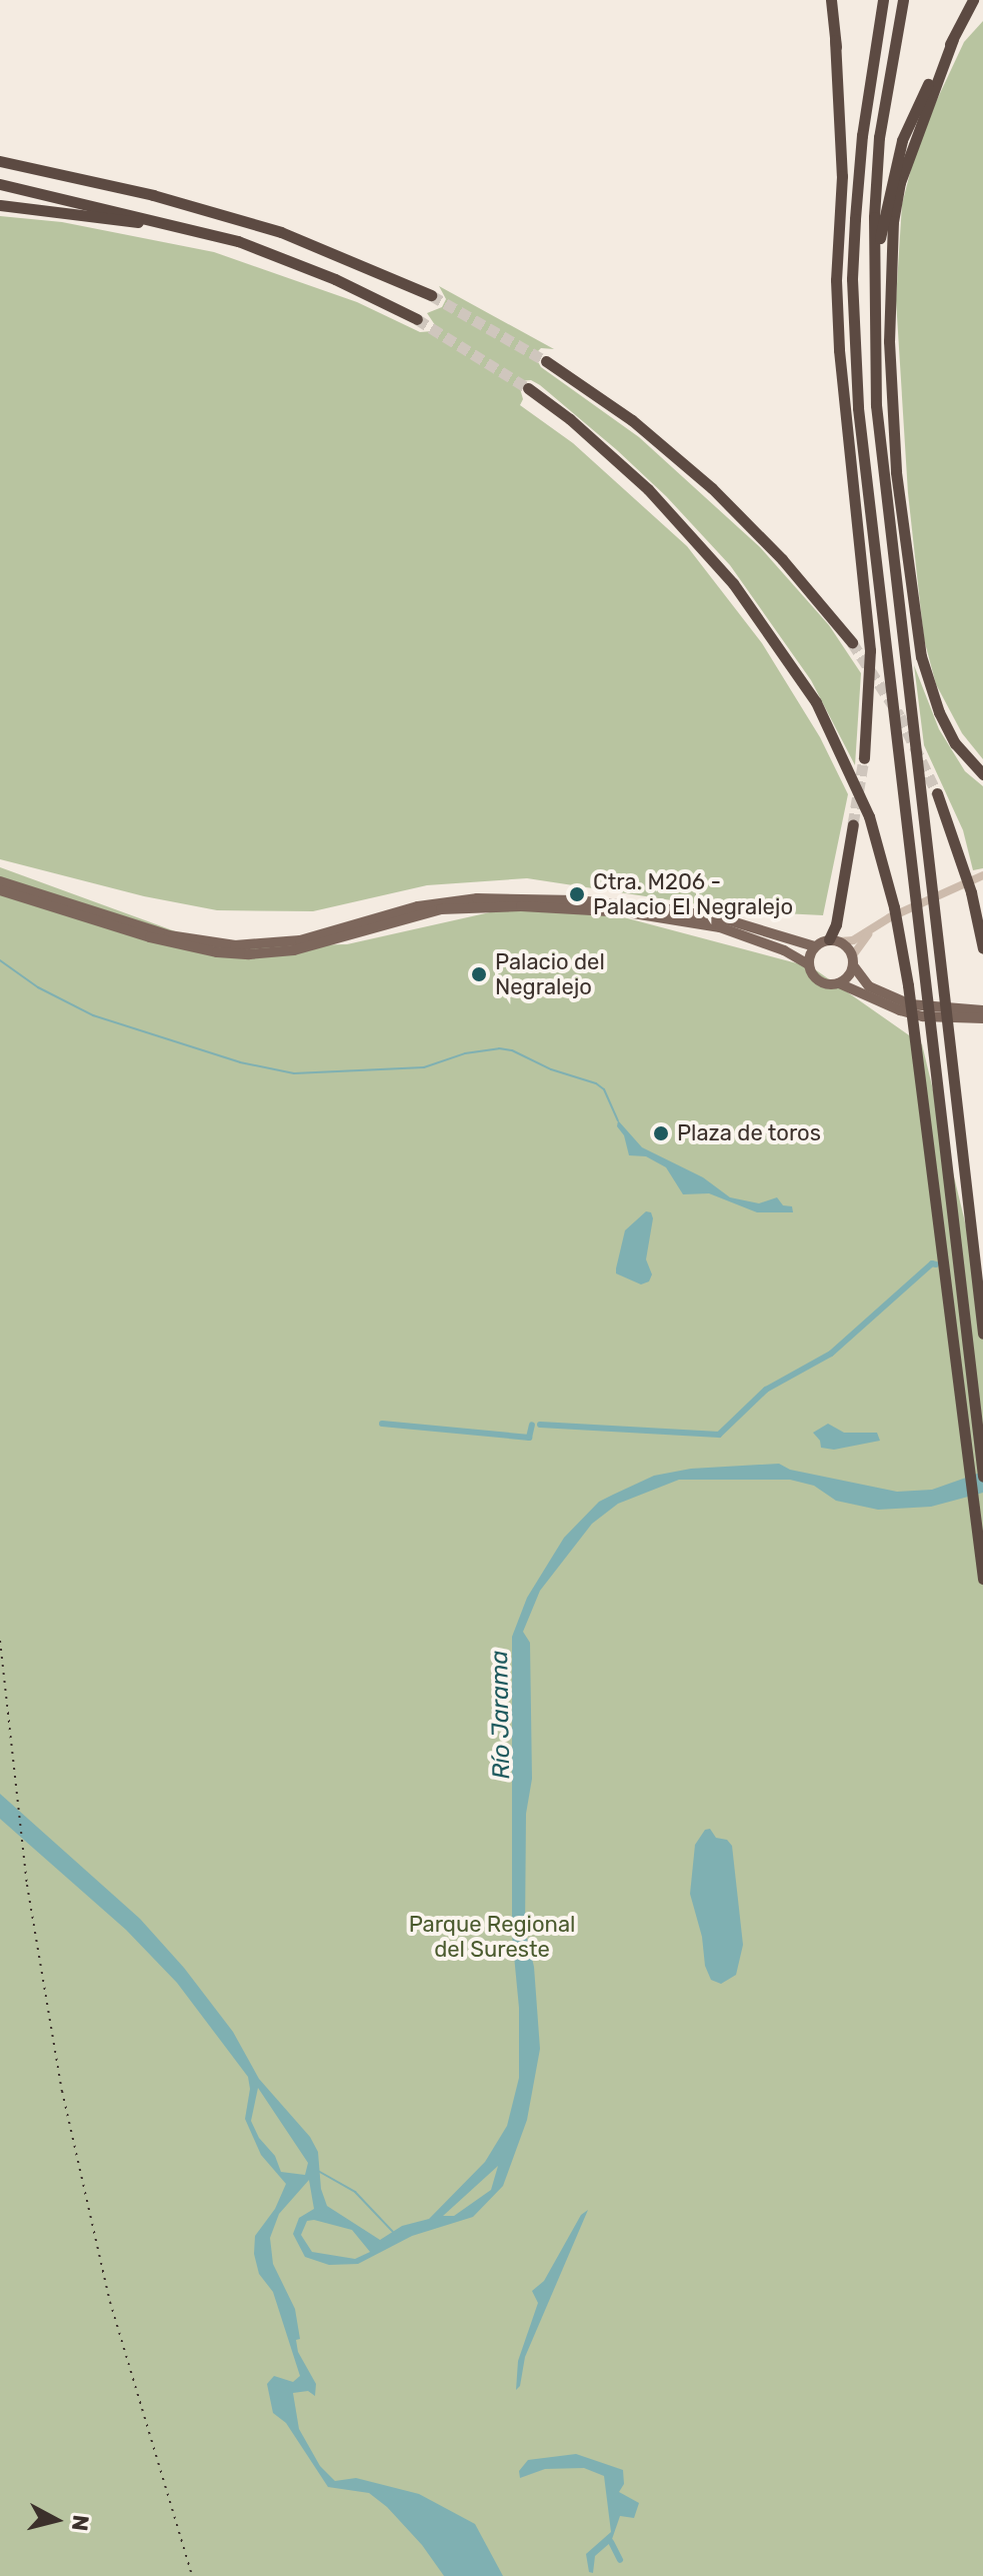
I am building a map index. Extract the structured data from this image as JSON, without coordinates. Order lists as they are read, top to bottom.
{
  "water": ["Río Jarama"],
  "parks": ["Parque Regional del Sureste"],
  "places": ["Ctra. M206 - Palacio El Negralejo", "Palacio del Negralejo", "Plaza de toros"],
  "north": "right"
}
